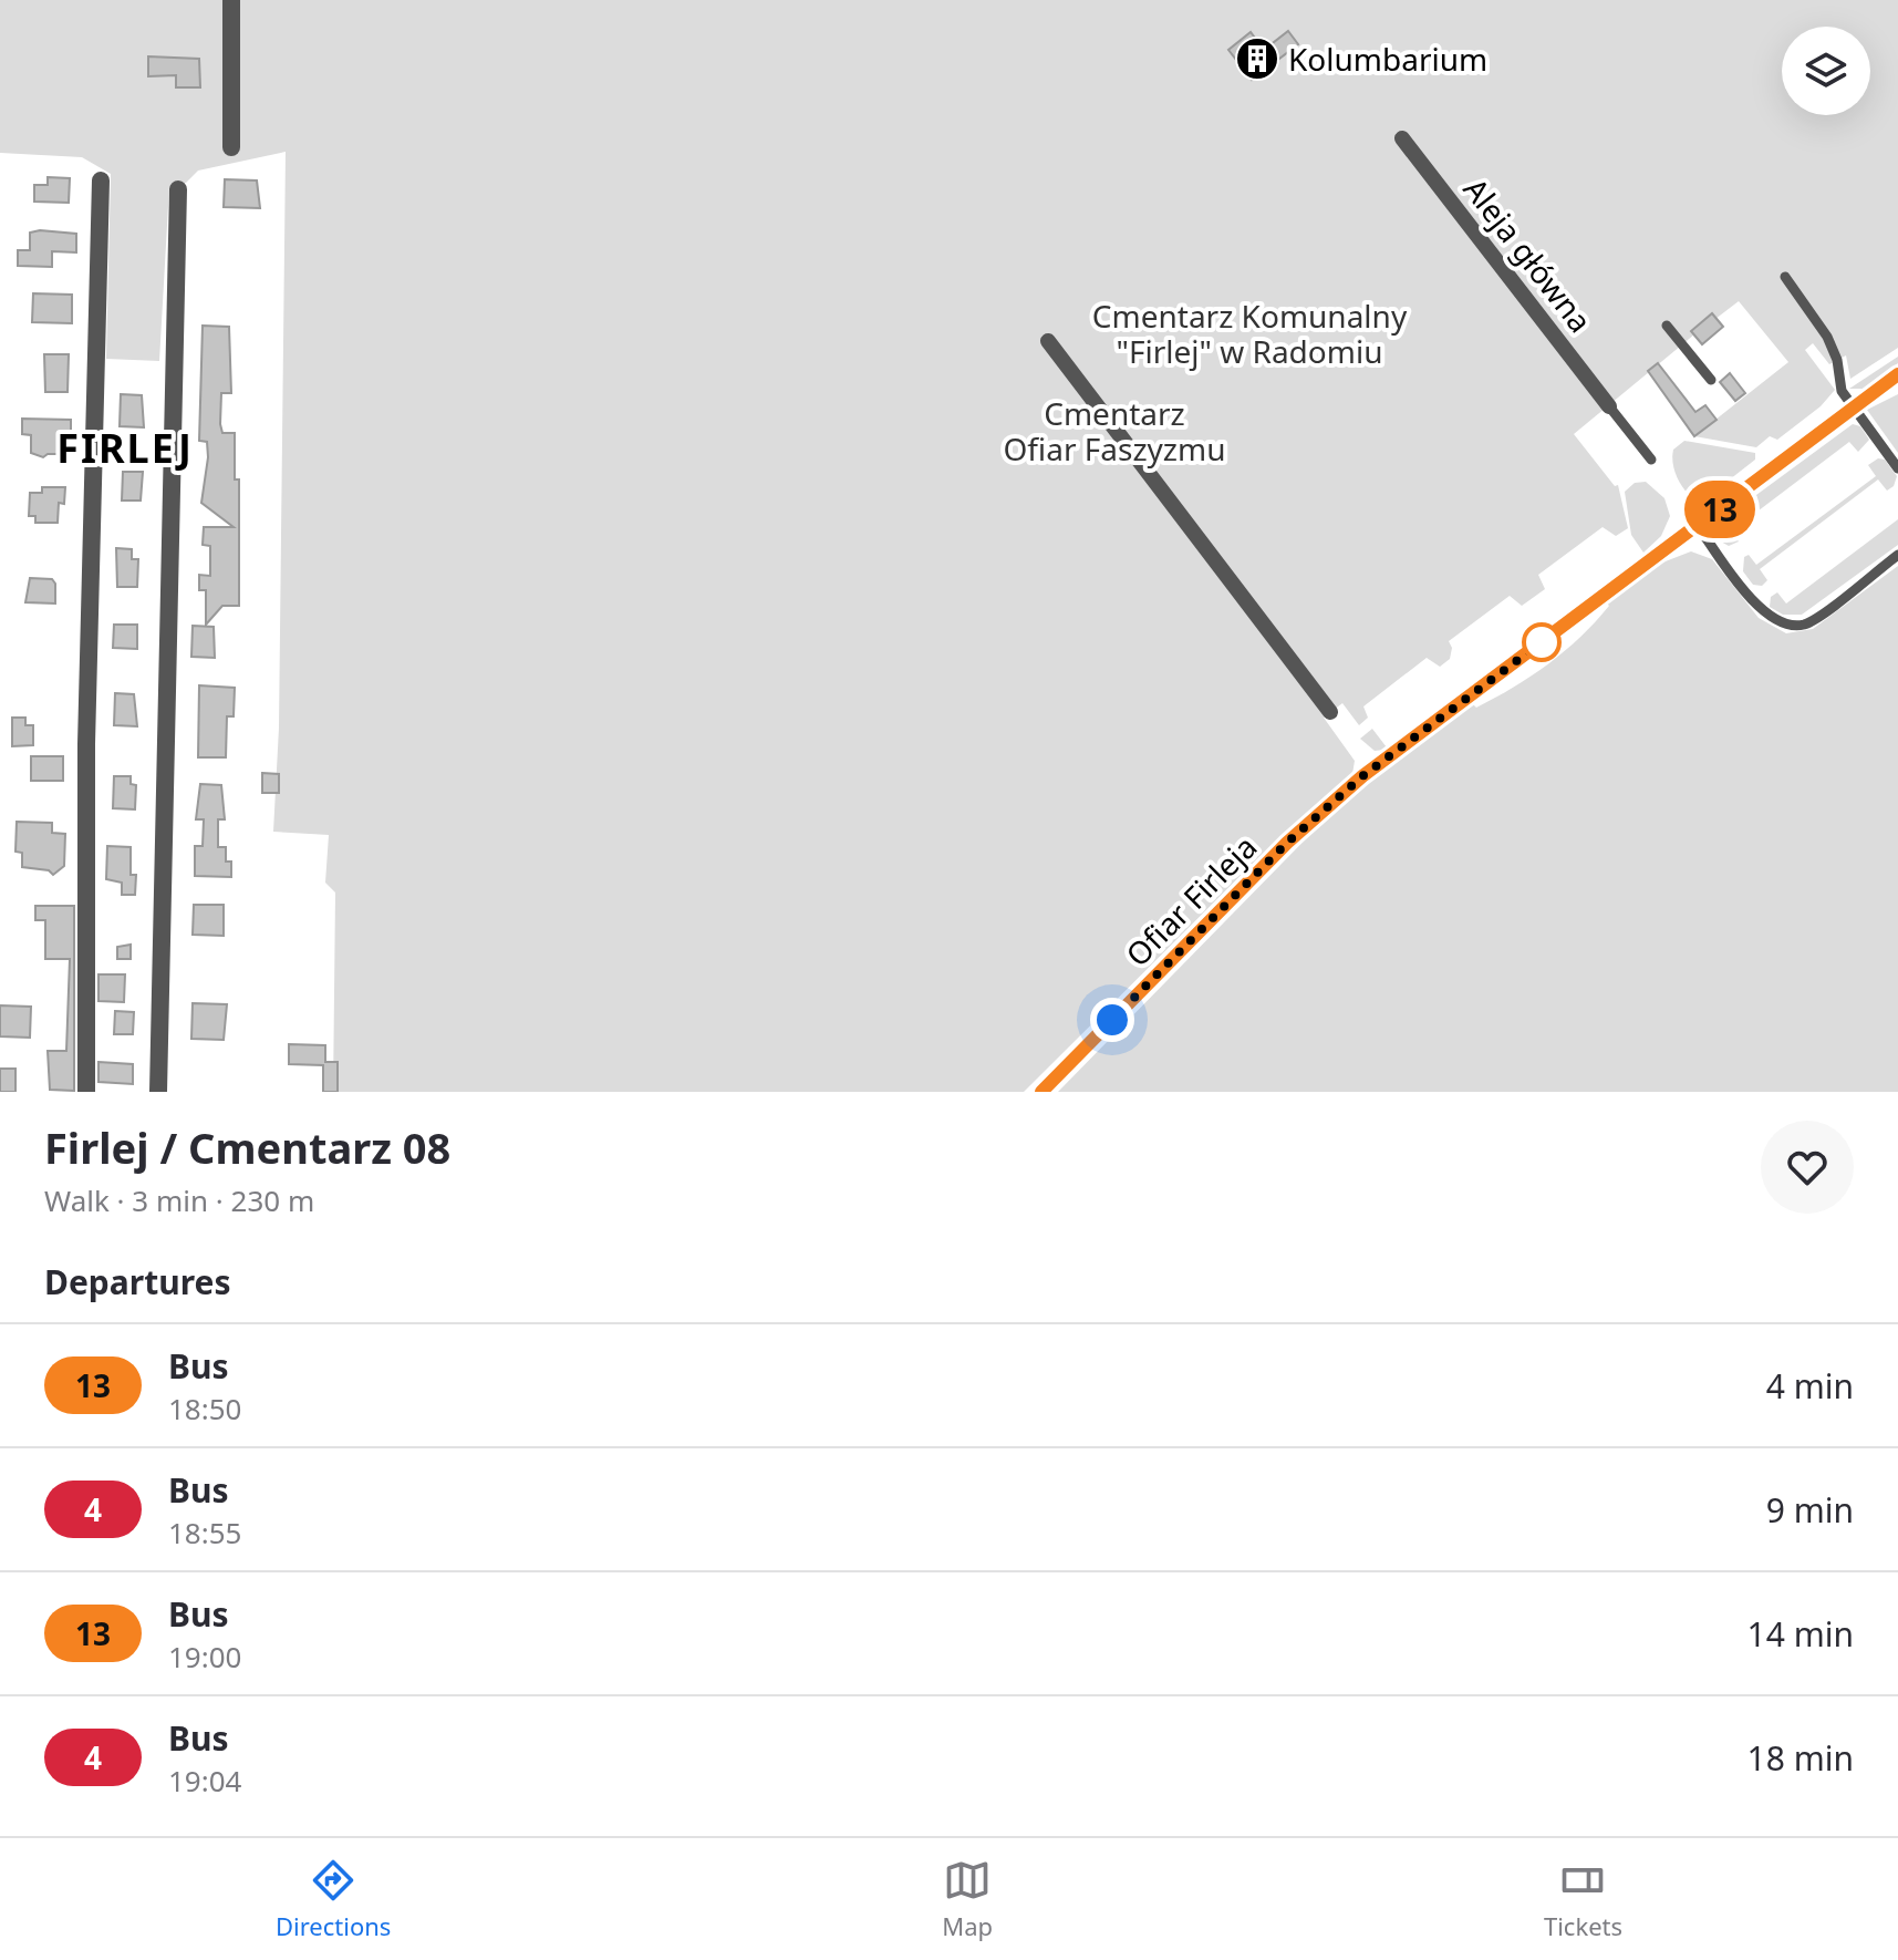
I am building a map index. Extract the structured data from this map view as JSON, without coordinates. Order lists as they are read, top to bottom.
{
  "streets": {
    "street": ["Aleja główna", "Ofiar Firleja"]
  },
  "districts": ["FIRLEJ"],
  "parks": ["Cmentarz Komunalny \"Firlej\" w Radomiu", "Cmentarz Ofiar Faszyzmu"],
  "places": {
    "building": ["Kolumbarium"]
  },
  "lines": ["bus line 13"],
  "page": {
    "on_map": "13",
    "heading": [
      ["Firlej / Cmentarz 08", "Walk · 3 min · 230 m"],
      "Departures"
    ],
    "list": [
      {
        "mark": "13",
        "name": "Bus",
        "note": "18:50",
        "value": "4 min"
      },
      {
        "mark": "4",
        "name": "Bus",
        "note": "18:55",
        "value": "9 min"
      },
      {
        "mark": "13",
        "name": "Bus",
        "note": "19:00",
        "value": "14 min"
      },
      {
        "mark": "4",
        "name": "Bus",
        "note": "19:04",
        "value": "18 min"
      }
    ],
    "tabs": ["Directions", "Map", "Tickets"]
  }
}
